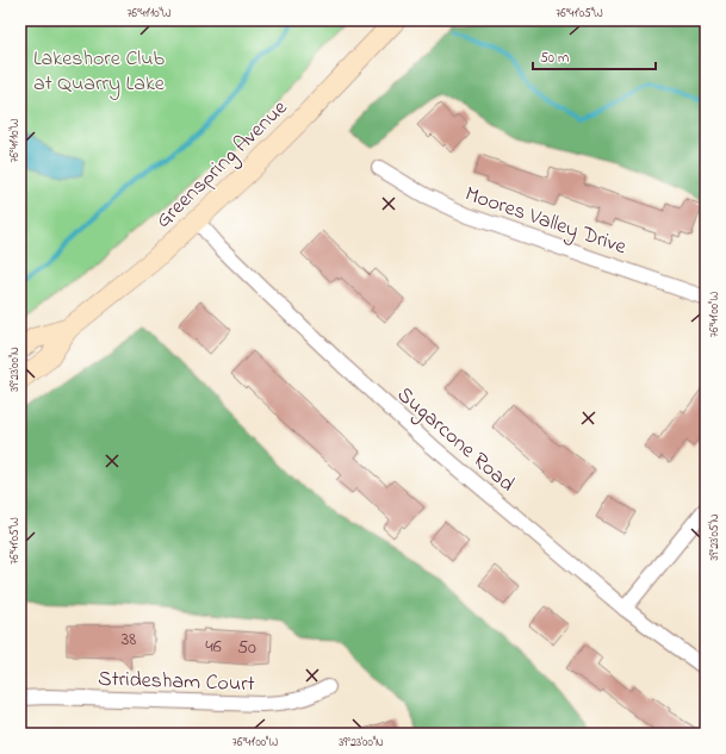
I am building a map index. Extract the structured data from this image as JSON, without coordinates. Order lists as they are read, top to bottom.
{
  "streets": {
    "main road": ["Greenspring Avenue"],
    "street": ["Moores Valley Drive", "Sugarcone Road", "Stridesham Court"]
  },
  "crossings": [
    ["Greenspring Avenue", "Sugarcone Road"]
  ],
  "parks": ["Lakeshore Club at Quarry Lake"],
  "house_numbers": ["38", "46", "50"],
  "scale_bar": "50 m",
  "coordinates": [
    "76°41'10\"W",
    "76°41'05\"W",
    "76°41'00\"W",
    "39°23'00\"N",
    "39°23'05\"N"
  ]
}
